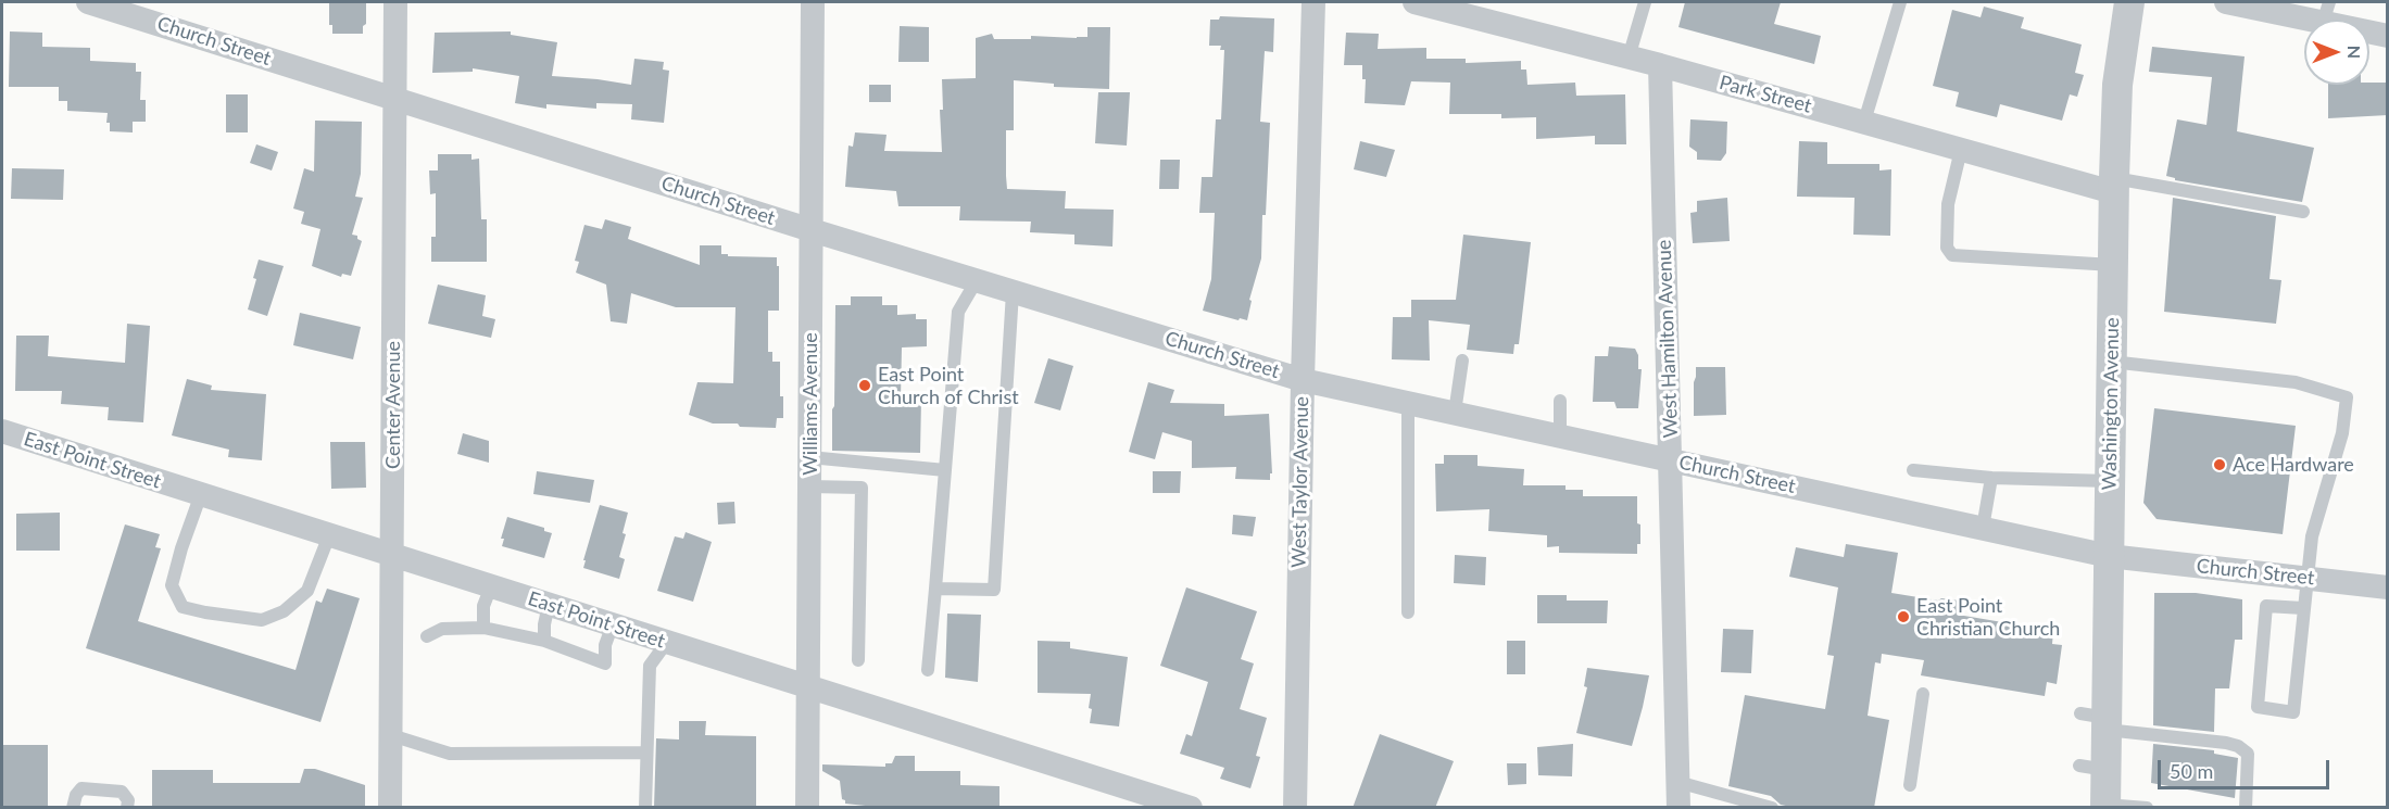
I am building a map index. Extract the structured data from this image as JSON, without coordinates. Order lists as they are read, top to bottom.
{
  "streets": {
    "street": [
      "Church Street",
      "Park Street",
      "West Hamilton Avenue",
      "Williams Avenue",
      "Washington Avenue",
      "Center Avenue",
      "East Point Street",
      "West Taylor Avenue"
    ]
  },
  "crossings": [
    ["Church Street", "West Hamilton Avenue"],
    ["Church Street", "Williams Avenue"],
    ["Church Street", "Washington Avenue"],
    ["Church Street", "Center Avenue"],
    ["Church Street", "West Taylor Avenue"],
    ["Park Street", "West Hamilton Avenue"],
    ["Park Street", "Washington Avenue"],
    ["Williams Avenue", "East Point Street"],
    ["Center Avenue", "East Point Street"]
  ],
  "places": ["East Point Church of Christ", "Ace Hardware", "East Point Christian Church"],
  "scale_bar": "50 m",
  "north": "right"
}
